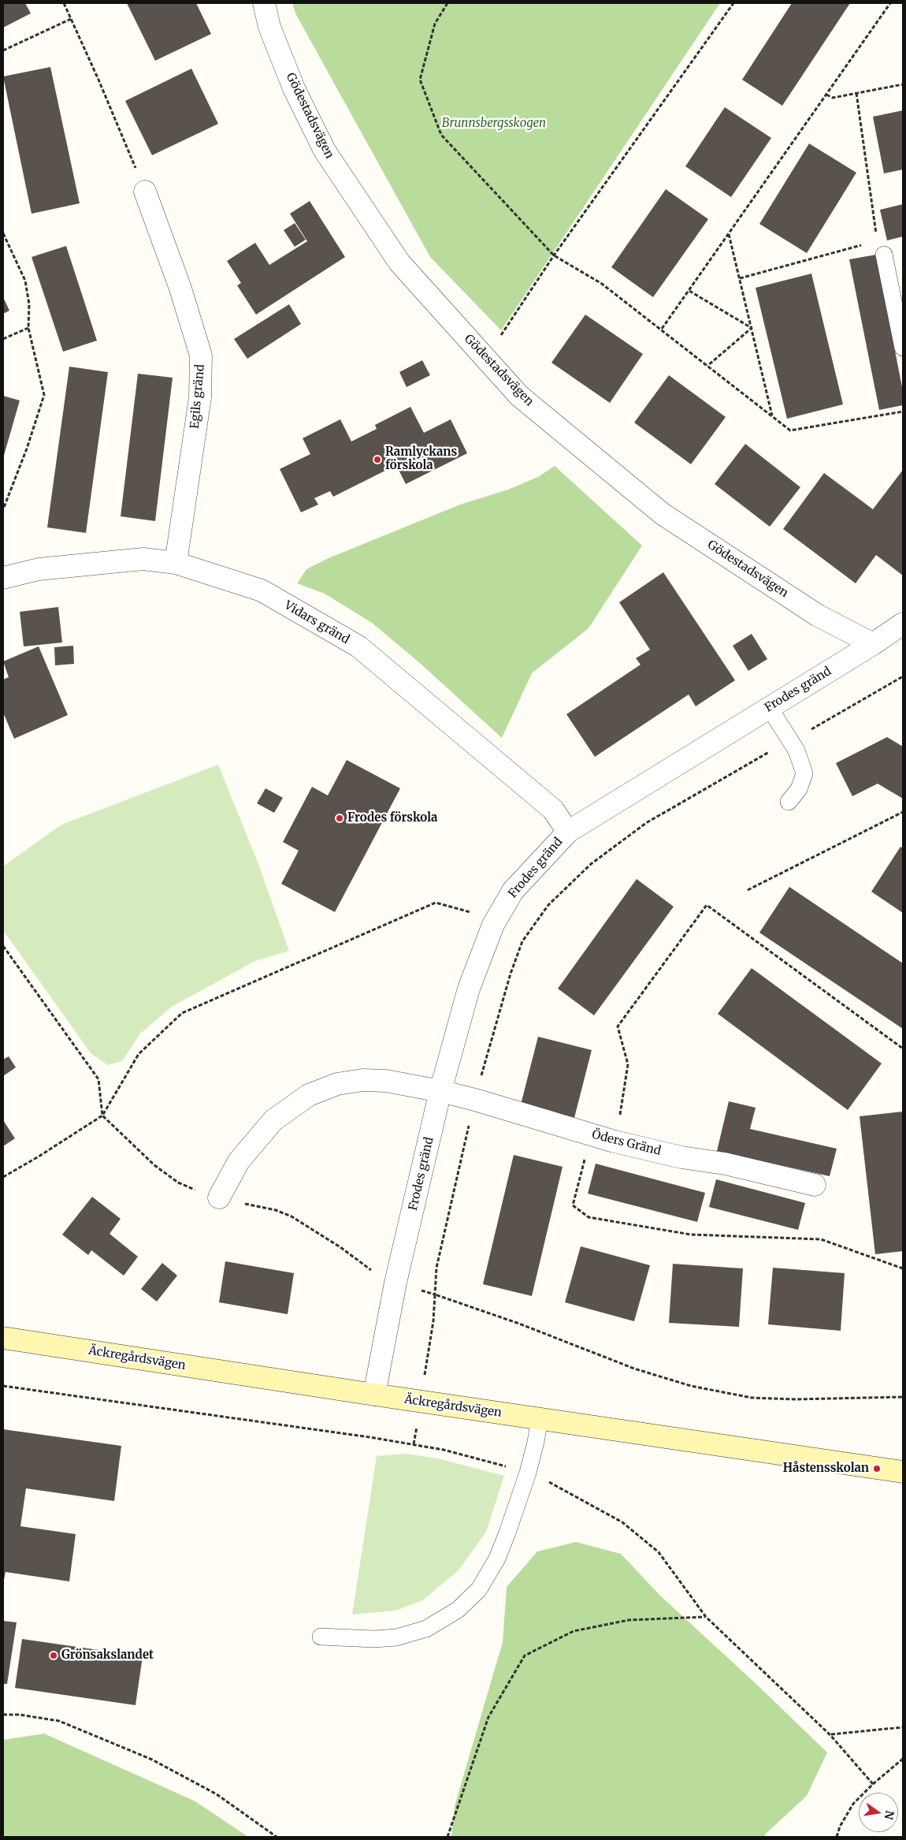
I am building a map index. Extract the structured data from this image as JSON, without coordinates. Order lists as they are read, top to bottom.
{
  "streets": {
    "street": [
      "Gödestadsvägen",
      "Egils gränd",
      "Vidars gränd",
      "Frodes gränd",
      "Öders Gränd",
      "Äckregårdsvägen"
    ]
  },
  "crossings": [
    ["Gödestadsvägen", "Frodes gränd"],
    ["Egils gränd", "Vidars gränd"],
    ["Vidars gränd", "Frodes gränd"],
    ["Frodes gränd", "Öders Gränd"],
    ["Frodes gränd", "Äckregårdsvägen"]
  ],
  "parks": ["Brunnsbergsskogen"],
  "places": [
    "Ramlyckans förskola",
    "Frodes förskola",
    "Håstensskolan",
    "Grönsakslandet"
  ],
  "north": "right"
}
